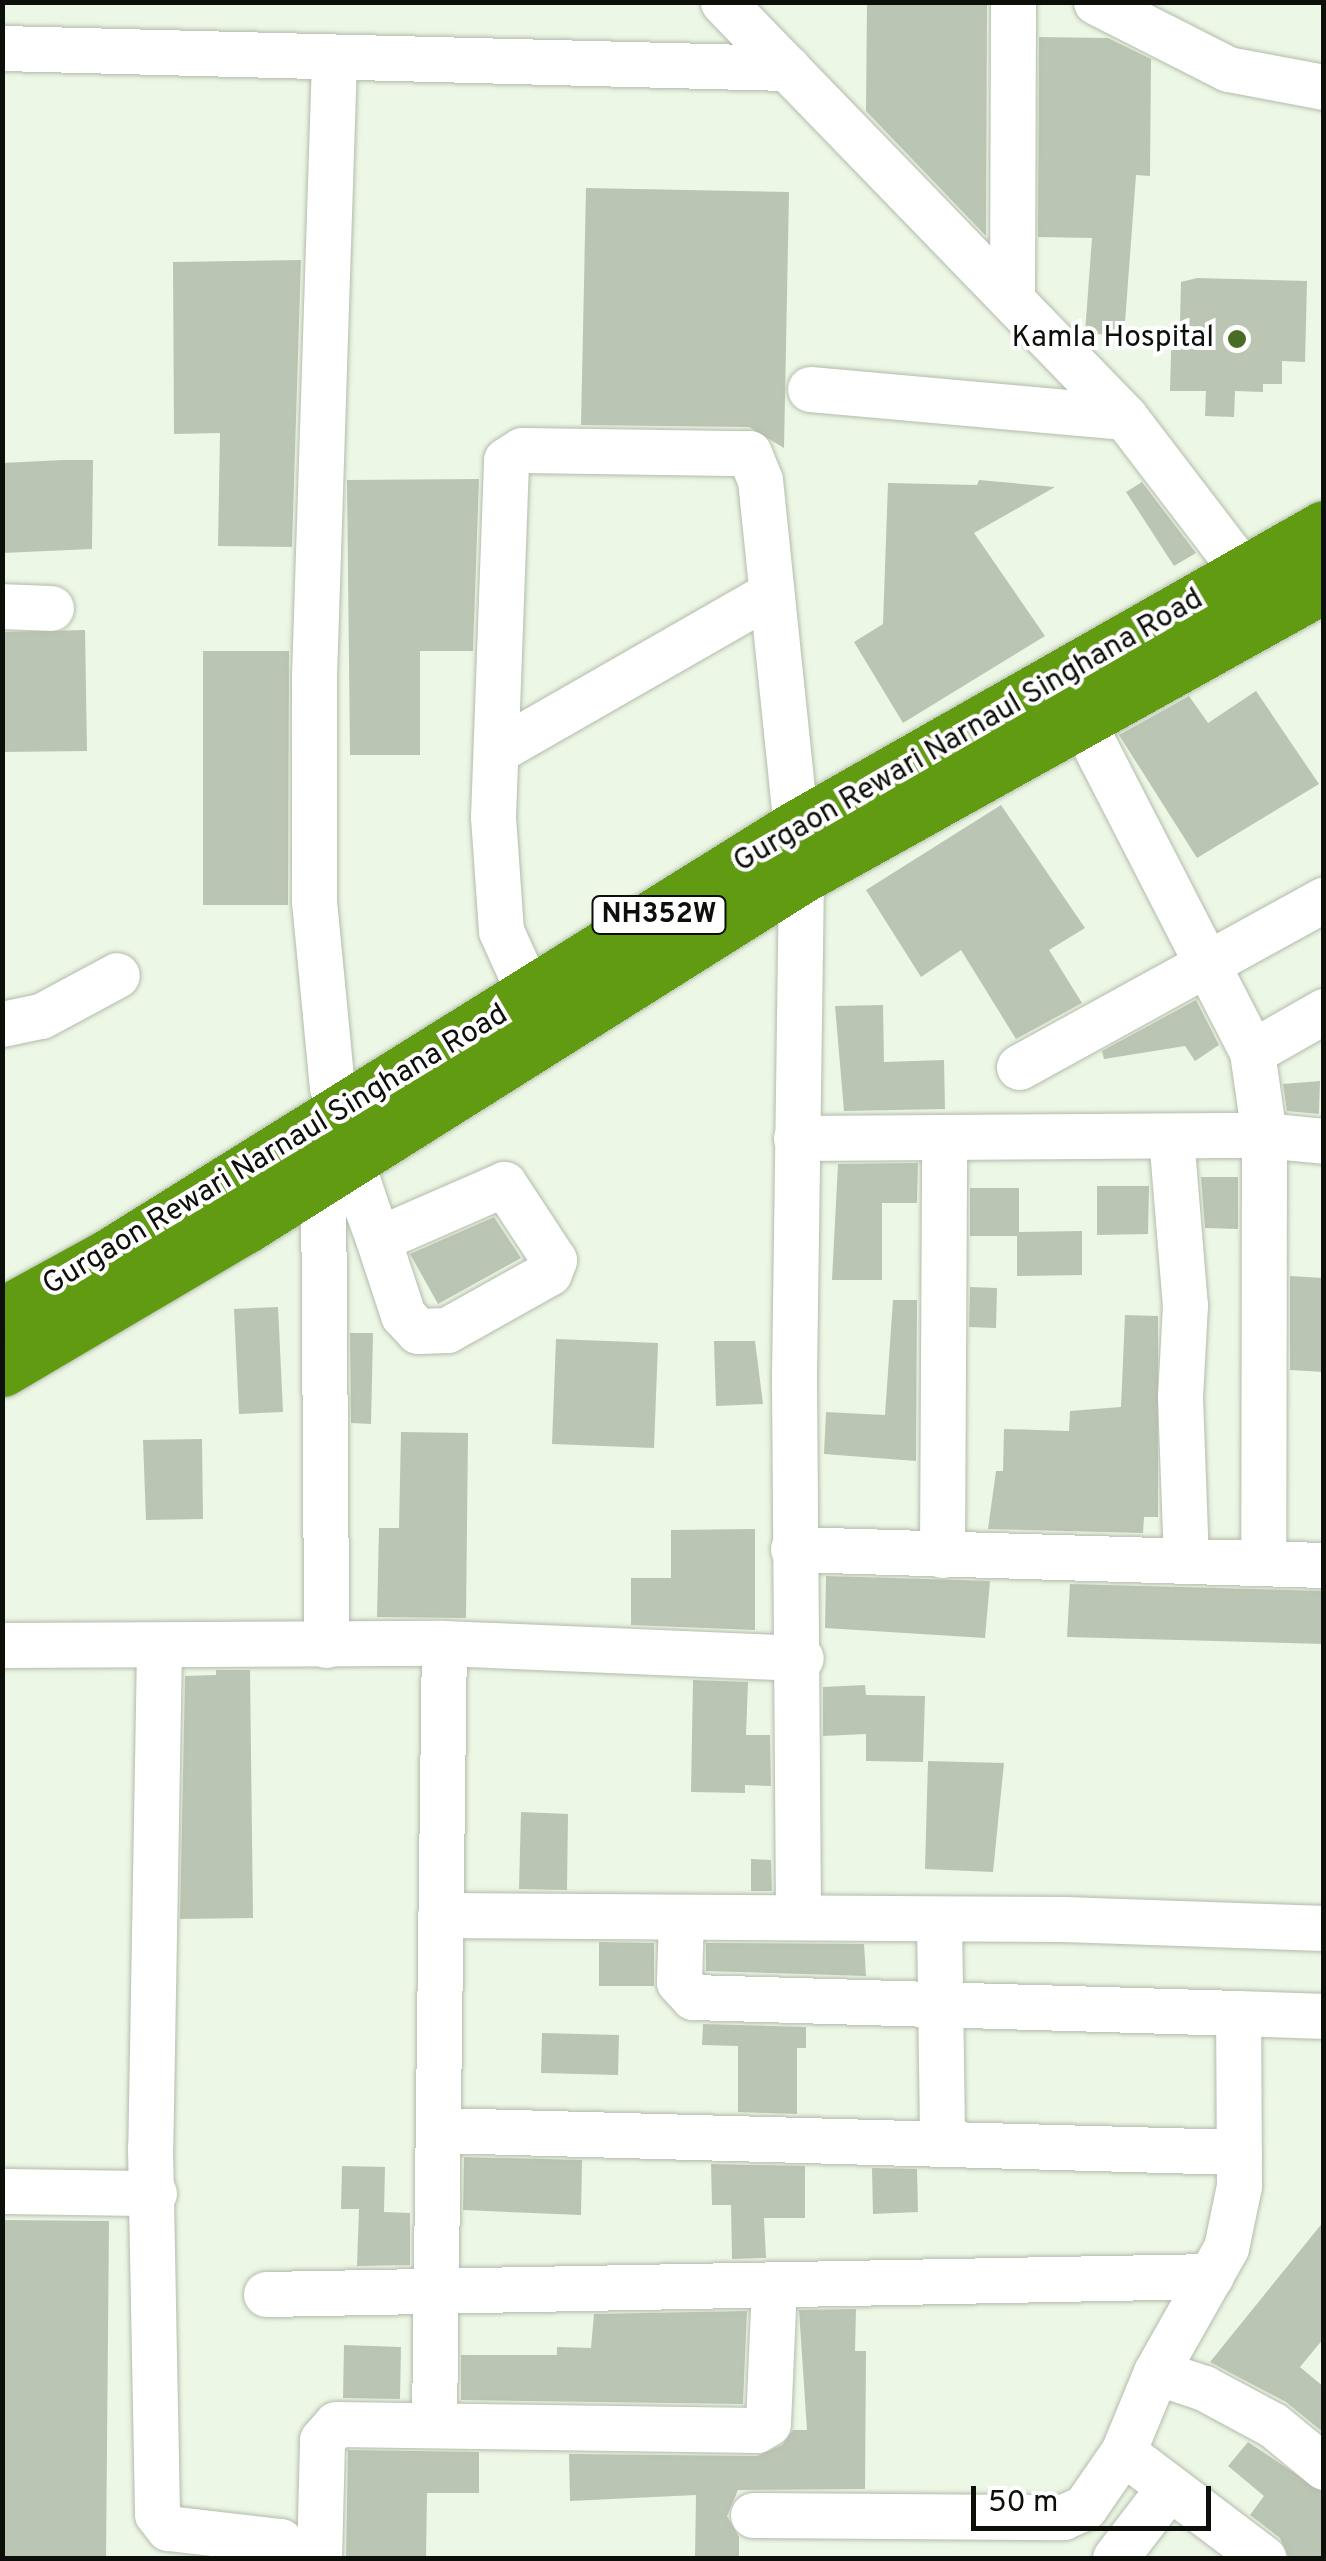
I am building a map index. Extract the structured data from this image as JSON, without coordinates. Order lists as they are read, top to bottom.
{
  "streets": {
    "highway": ["Gurgaon Rewari Narnaul Singhana Road", "NH352W"]
  },
  "crossings": [
    ["Gurgaon Rewari Narnaul Singhana Road", "NH352W"]
  ],
  "places": ["Kamla Hospital"],
  "scale_bar": "50 m"
}
